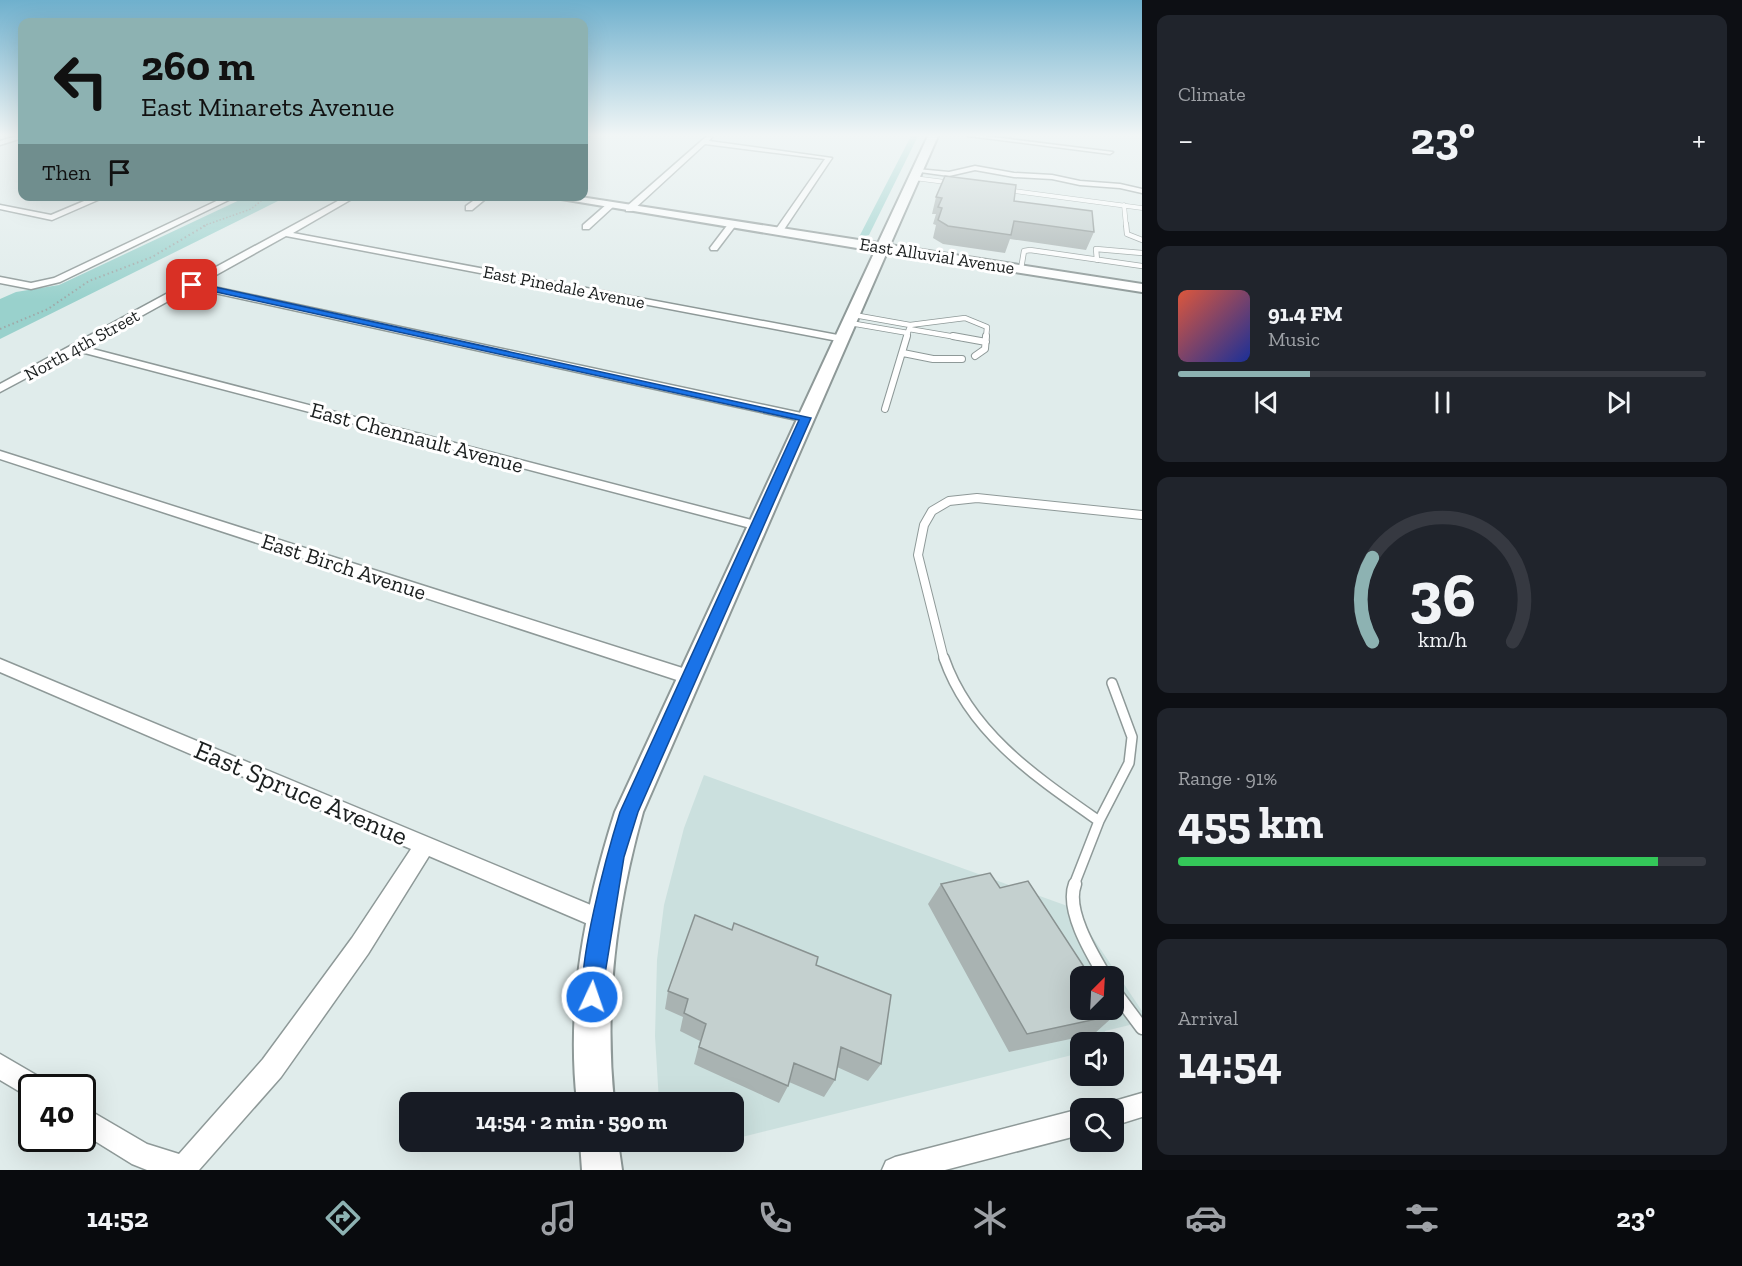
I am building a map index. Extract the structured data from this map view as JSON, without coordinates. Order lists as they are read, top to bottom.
{
  "streets": {
    "street": [
      "East Alluvial Avenue",
      "East Pinedale Avenue",
      "North 4th Street",
      "East Chennault Avenue",
      "East Birch Avenue",
      "East Spruce Avenue"
    ]
  },
  "crossings": [
    ["East Pinedale Avenue", "North 4th Street"],
    ["North 4th Street", "East Chennault Avenue"]
  ],
  "north": "top right",
  "page": {
    "tile": [
      "Climate",
      ["Range · 91%", "455 km"],
      ["Arrival", "14:54"]
    ],
    "turn": ["260 m", "East Minarets Avenue"],
    "heat": ["−", "23°", "+"],
    "then": "Then",
    "song": ["91.4 FM", "Music"],
    "limit": "40",
    "trip": "14:54 · 2 min · 590 m",
    "tabs": ["14:52", "23°"],
    "gauge": ["36", "km/h"]
  }
}
